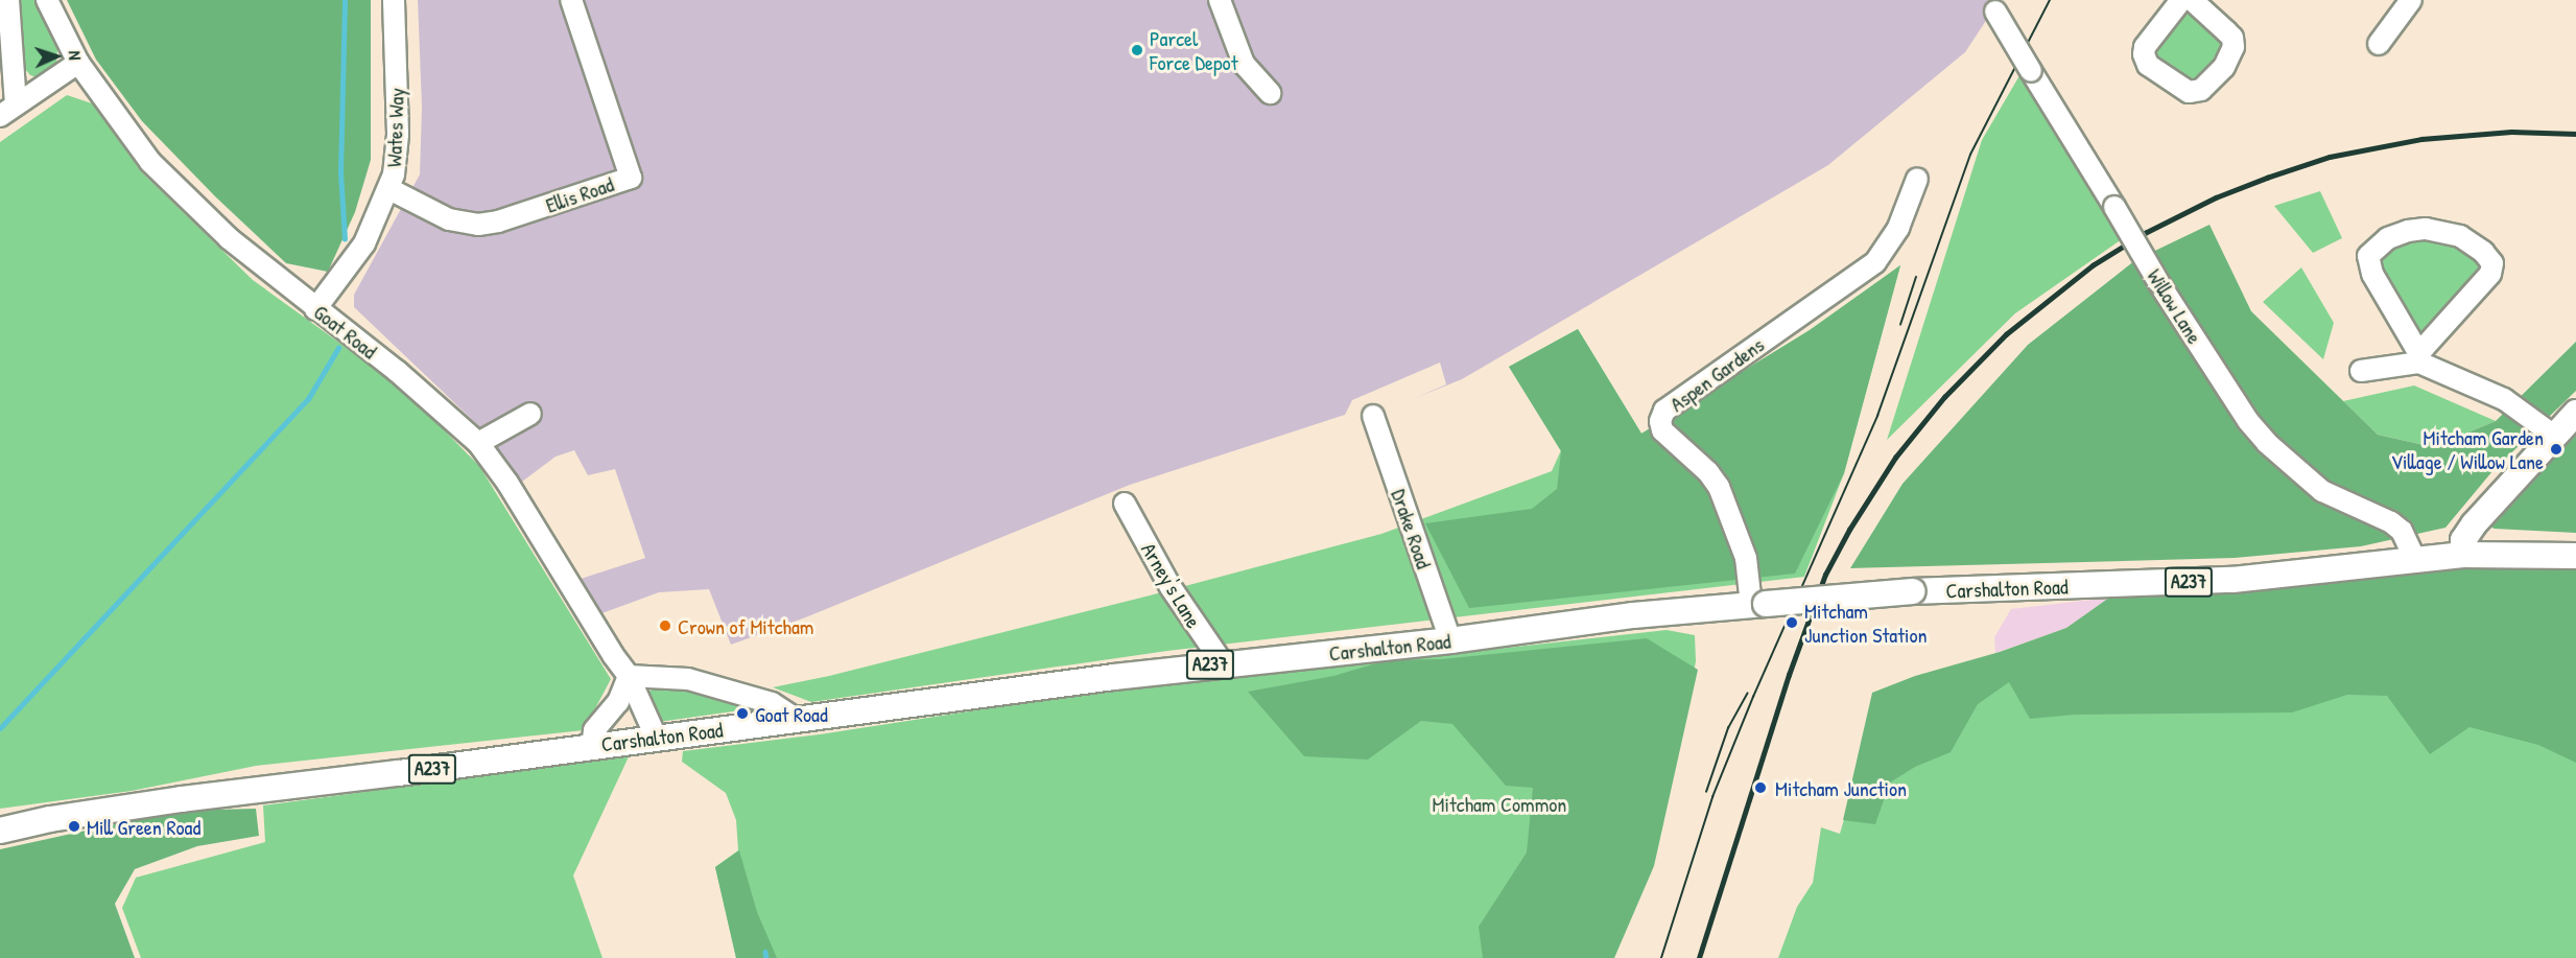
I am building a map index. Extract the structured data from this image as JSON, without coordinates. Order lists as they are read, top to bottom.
{
  "streets": {
    "main road": ["A237", "Carshalton Road"],
    "street": [
      "Wates Way",
      "Ellis Road",
      "Willow Lane",
      "Goat Road",
      "Aspen Gardens",
      "Drake Road",
      "Arney's Lane"
    ]
  },
  "crossings": [
    ["Wates Way", "Ellis Road"],
    ["Wates Way", "Goat Road"],
    ["Willow Lane", "Carshalton Road"],
    ["Goat Road", "Carshalton Road"],
    ["Aspen Gardens", "Carshalton Road"],
    ["Drake Road", "Carshalton Road"],
    ["Arney's Lane", "Carshalton Road"]
  ],
  "parks": ["Mitcham Common"],
  "places": [
    "Parcel Force Depot",
    "Mitcham Garden Village / Willow Lane",
    "Mitcham Junction Station",
    "Crown of Mitcham",
    "Goat Road",
    "Mitcham Junction",
    "Mill Green Road"
  ],
  "north": "right"
}
